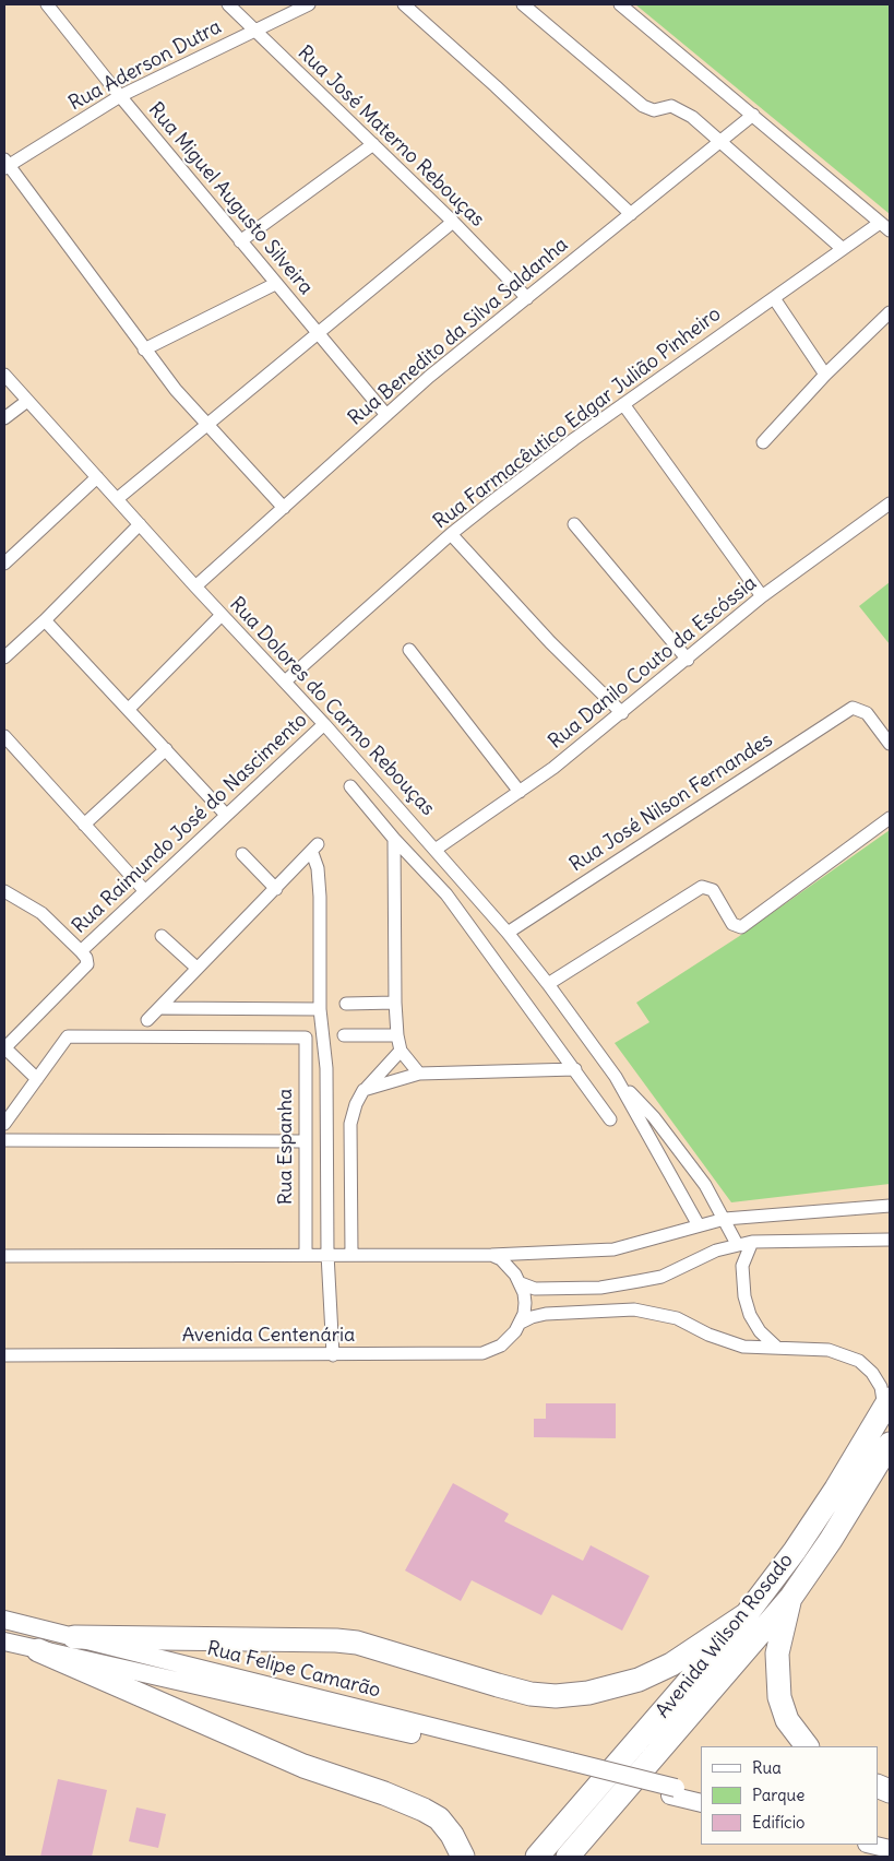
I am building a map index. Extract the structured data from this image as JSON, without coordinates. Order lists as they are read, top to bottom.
{
  "streets": {
    "highway": ["Avenida Wilson Rosado"],
    "main road": ["Rua Felipe Camarão"],
    "street": [
      "Rua Aderson Dutra",
      "Rua José Materno Rebouças",
      "Rua Miguel Augusto Silveira",
      "Rua Benedito da Silva Saldanha",
      "Rua Farmacêutico Edgar Julião Pinheiro",
      "Rua Danilo Couto da Escóssia",
      "Rua Dolores do Carmo Rebouças",
      "Rua José Nilson Fernandes",
      "Rua Raimundo José do Nascimento",
      "Rua Espanha",
      "Avenida Centenária"
    ]
  },
  "crossings": [
    ["Rua Aderson Dutra", "Rua José Materno Rebouças"],
    ["Rua Aderson Dutra", "Rua Miguel Augusto Silveira"],
    ["Rua José Materno Rebouças", "Rua Benedito da Silva Saldanha"],
    ["Rua Miguel Augusto Silveira", "Rua Benedito da Silva Saldanha"],
    ["Rua Benedito da Silva Saldanha", "Rua Dolores do Carmo Rebouças"],
    ["Rua Farmacêutico Edgar Julião Pinheiro", "Rua Dolores do Carmo Rebouças"],
    ["Rua Danilo Couto da Escóssia", "Rua Dolores do Carmo Rebouças"],
    ["Rua Dolores do Carmo Rebouças", "Rua José Nilson Fernandes"],
    ["Rua Dolores do Carmo Rebouças", "Rua Raimundo José do Nascimento"],
    ["Avenida Centenária", "Avenida Wilson Rosado"]
  ],
  "legend": ["Rua", "Parque", "Edifício"]
}
